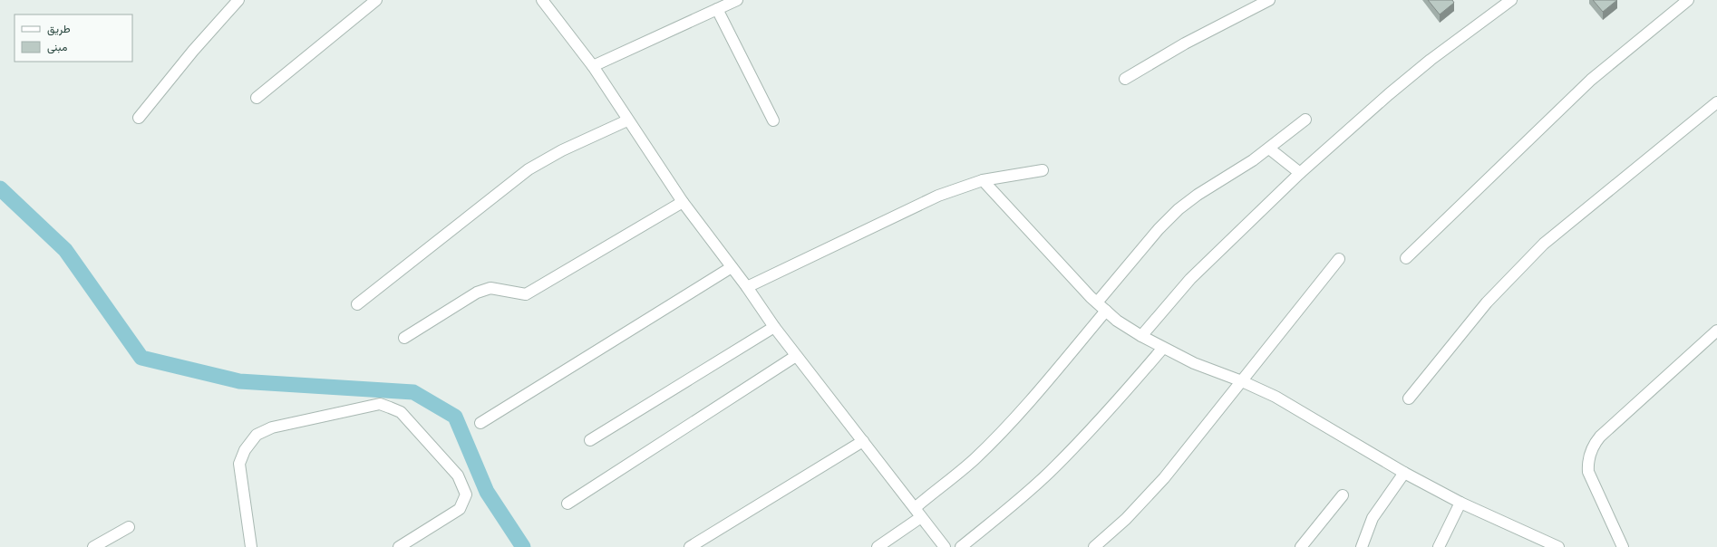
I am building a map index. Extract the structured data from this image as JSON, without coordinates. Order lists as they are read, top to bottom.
{
  "legend": ["طريق", "مبنى"]
}
